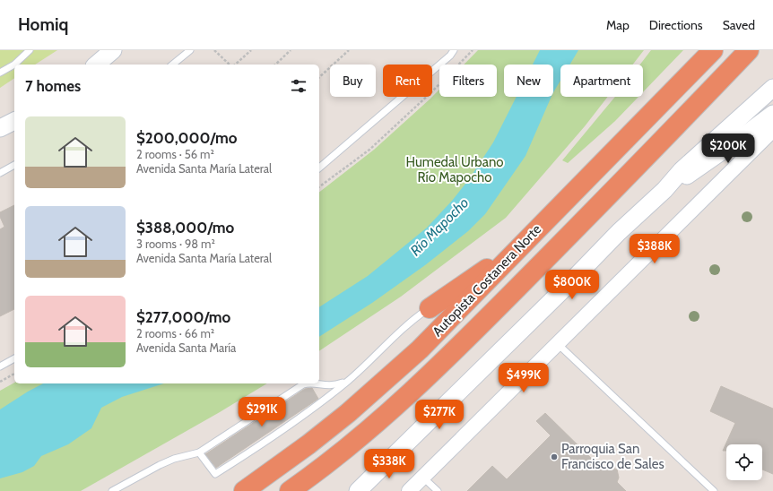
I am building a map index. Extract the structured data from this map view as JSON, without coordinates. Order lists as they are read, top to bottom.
{
  "streets": {
    "highway": ["Autopista Costanera Norte"]
  },
  "water": ["Río Mapocho"],
  "parks": ["Humedal Urbano Río Mapocho"],
  "places": ["Parroquia San Francisco de Sales"],
  "page": {
    "header": "Homiq",
    "nav": ["Map", "Directions", "Saved"],
    "chip": [
      "Buy",
      "Rent",
      "Filters",
      "New",
      "Apartment"
    ],
    "heading": "7 homes",
    "list": [
      {
        "name": "$200,000/mo",
        "note": "2 rooms · 56 m² · Avenida Santa María Lateral"
      },
      {
        "name": "$388,000/mo",
        "note": "3 rooms · 98 m² · Avenida Santa María Lateral"
      },
      {
        "name": "$277,000/mo",
        "note": "2 rooms · 66 m² · Avenida Santa María"
      }
    ],
    "price": [
      "$200K",
      "$388K",
      "$800K",
      "$499K",
      "$291K",
      "$277K",
      "$338K"
    ]
  }
}
